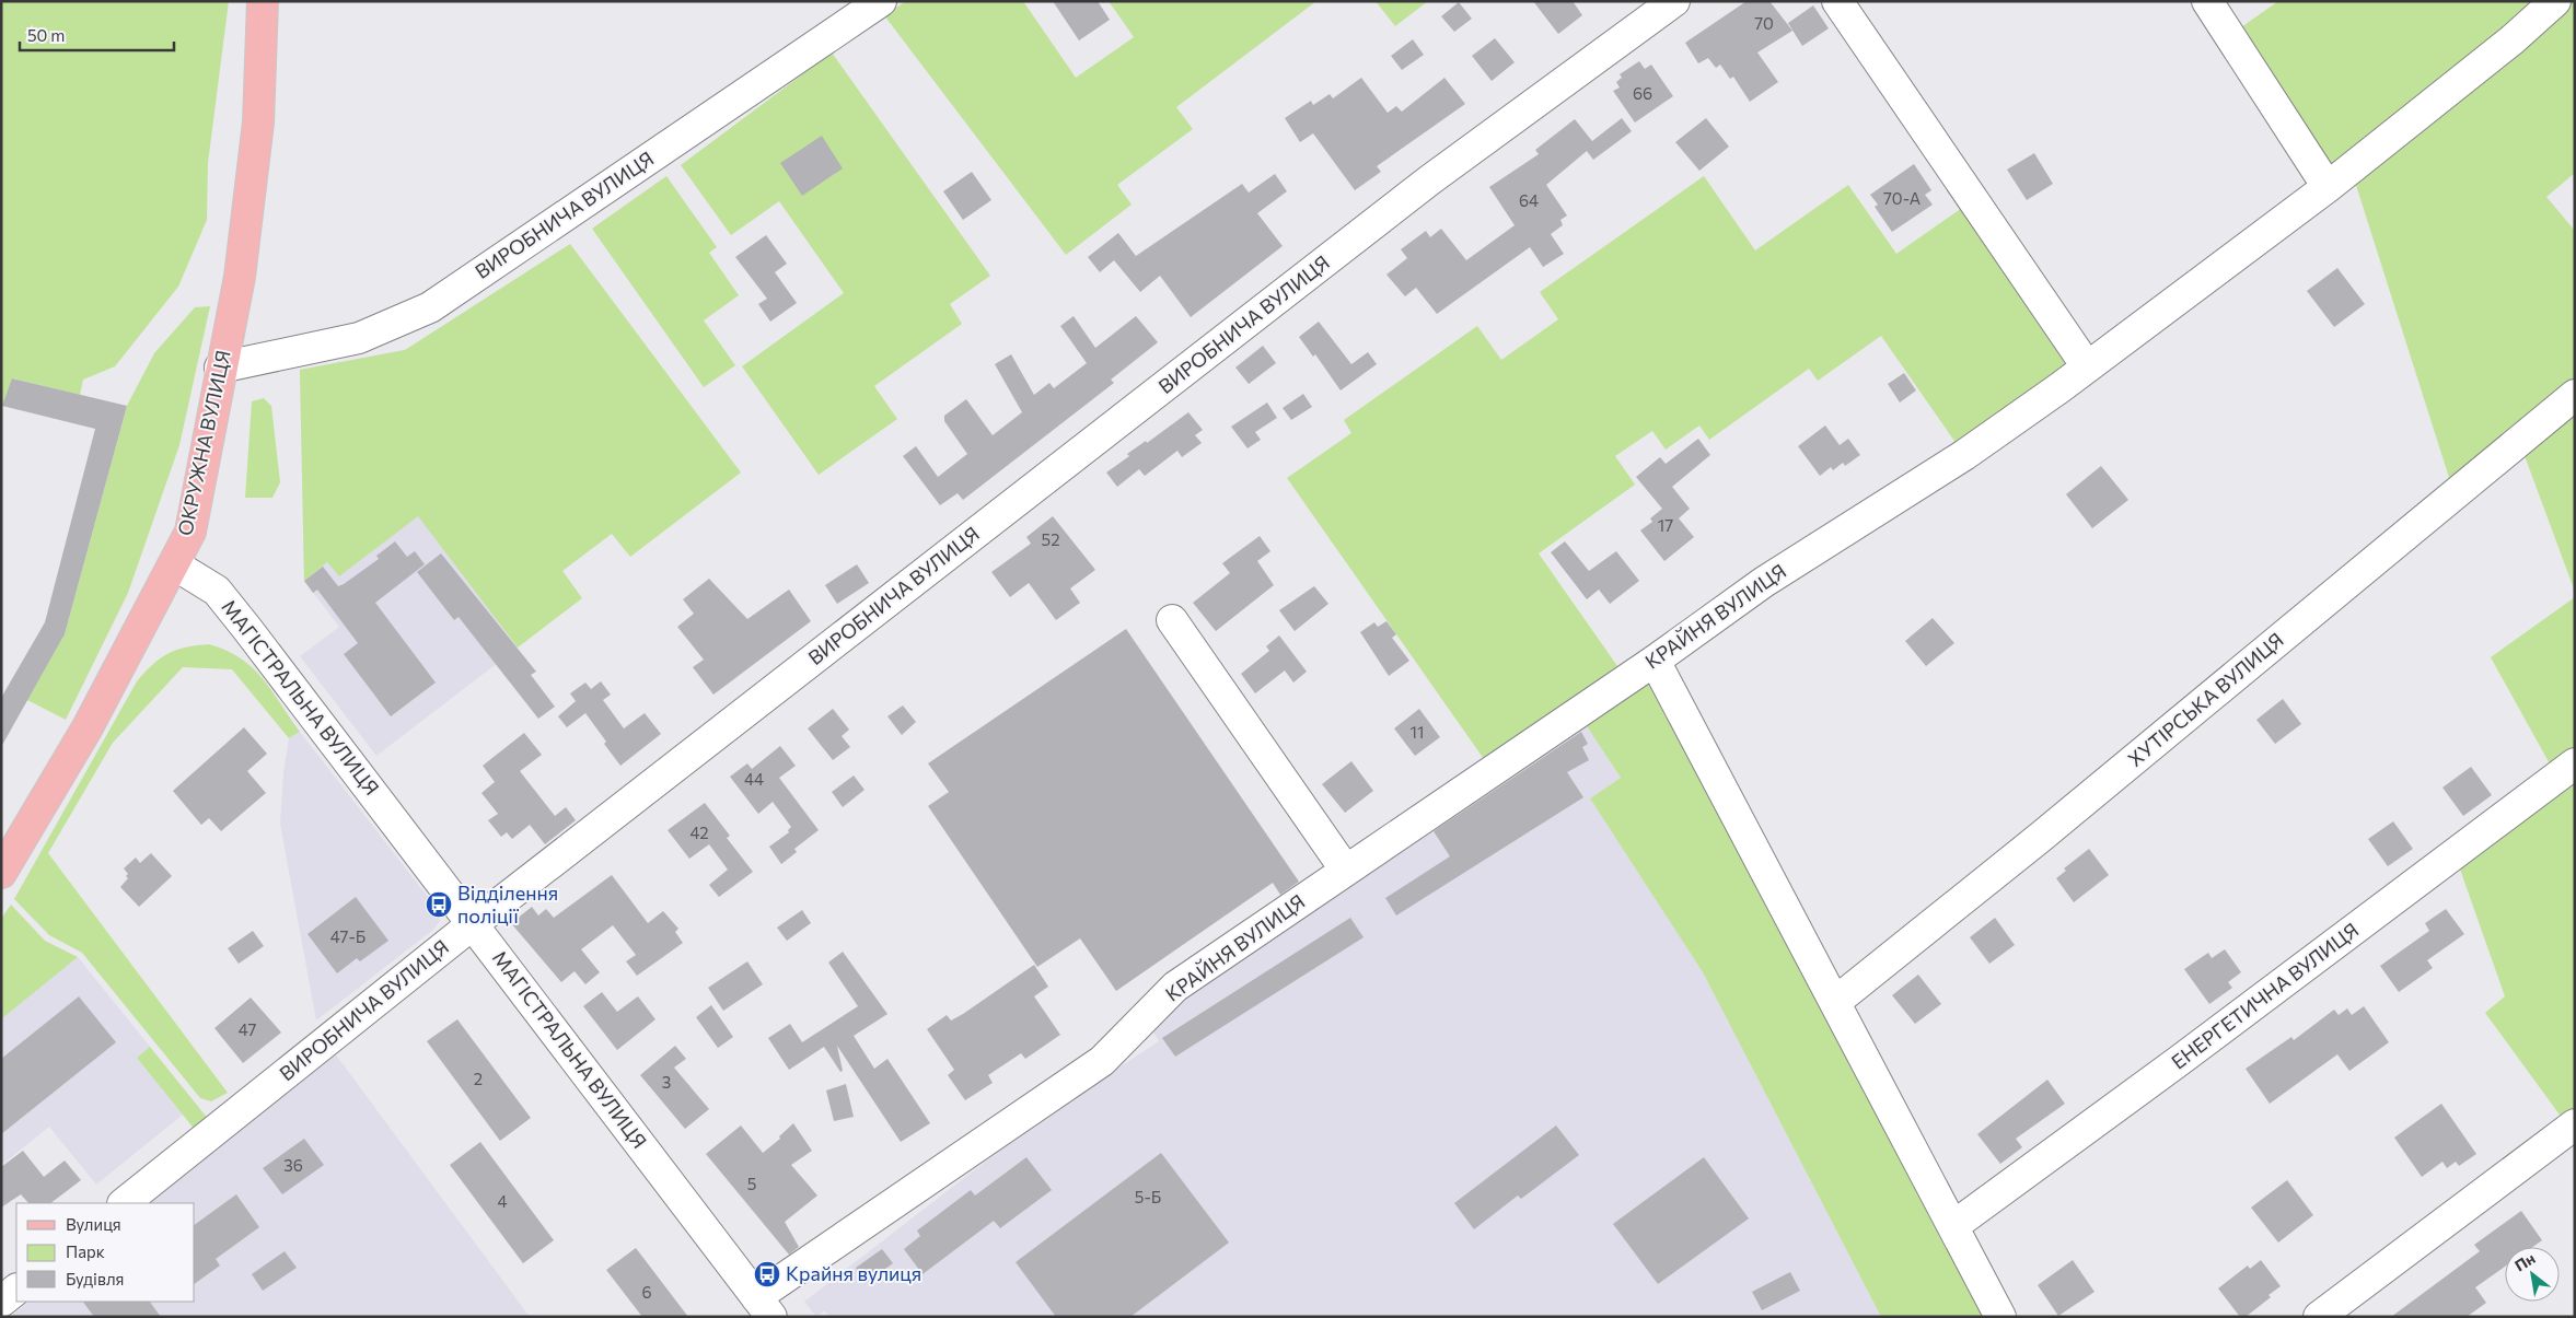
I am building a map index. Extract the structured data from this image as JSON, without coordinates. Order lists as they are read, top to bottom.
{
  "streets": {
    "main road": ["ОКРУЖНА ВУЛИЦЯ"],
    "street": [
      "ВИРОБНИЧА ВУЛИЦЯ",
      "КРАЙНЯ ВУЛИЦЯ",
      "МАГІСТРАЛЬНА ВУЛИЦЯ",
      "ХУТІРСЬКА ВУЛИЦЯ",
      "ЕНЕРГЕТИЧНА ВУЛИЦЯ"
    ]
  },
  "crossings": [
    ["ВИРОБНИЧА ВУЛИЦЯ", "ОКРУЖНА ВУЛИЦЯ"],
    ["ВИРОБНИЧА ВУЛИЦЯ", "МАГІСТРАЛЬНА ВУЛИЦЯ"],
    ["ОКРУЖНА ВУЛИЦЯ", "МАГІСТРАЛЬНА ВУЛИЦЯ"],
    ["КРАЙНЯ ВУЛИЦЯ", "МАГІСТРАЛЬНА ВУЛИЦЯ"]
  ],
  "places": {
    "bus stop": ["Відділення поліції", "Крайня вулиця"]
  },
  "house_numbers": [
    "70",
    "66",
    "70-А",
    "64",
    "17",
    "52",
    "11",
    "44",
    "42",
    "47-Б",
    "47",
    "2",
    "3",
    "36",
    "5",
    "5-Б",
    "4",
    "6"
  ],
  "legend": ["Вулиця", "Парк", "Будівля"],
  "scale_bar": "50 m",
  "north": "top left"
}
